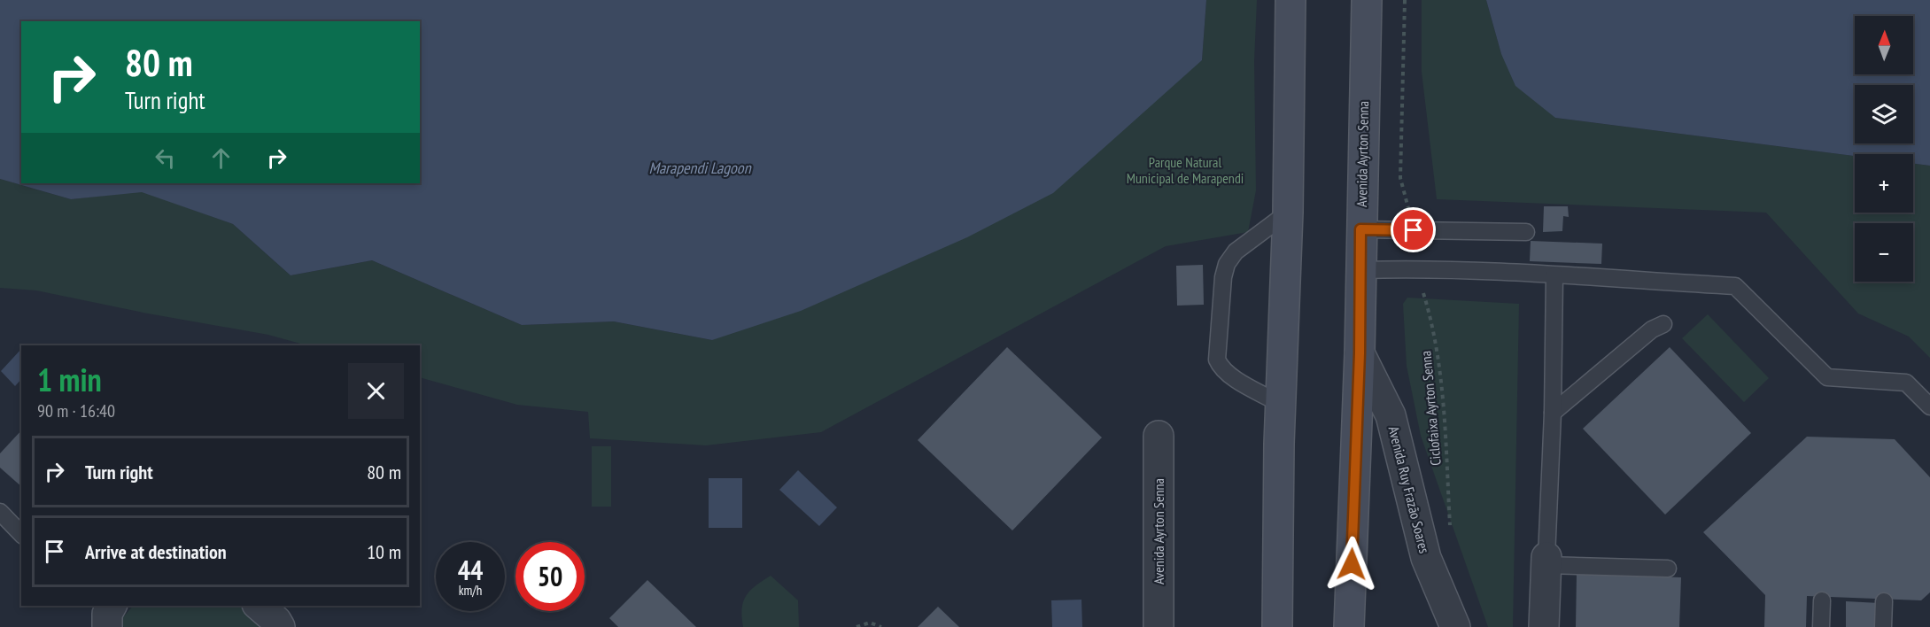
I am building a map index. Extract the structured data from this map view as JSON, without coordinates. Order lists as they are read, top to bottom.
{
  "streets": {
    "main road": ["Avenida Ayrton Senna"],
    "street": ["Avenida Ruy Frazão Soares"],
    "path": ["Ciclofaixa Ayrton Senna"]
  },
  "crossings": [
    ["Avenida Ayrton Senna", "Avenida Ruy Frazão Soares"]
  ],
  "water": ["Marapendi Lagoon"],
  "parks": ["Parque Natural Municipal de Marapendi"],
  "north": "top",
  "page": {
    "map_buttons": ["+", "−"],
    "turn": ["80 m", "Turn right"],
    "heading": ["1 min", "90 m · 16:40"],
    "list": [
      {
        "name": "Turn right",
        "value": "80 m"
      },
      {
        "name": "Arrive at destination",
        "value": "10 m"
      }
    ],
    "speed": "44 km/h",
    "limit": "50"
  }
}
